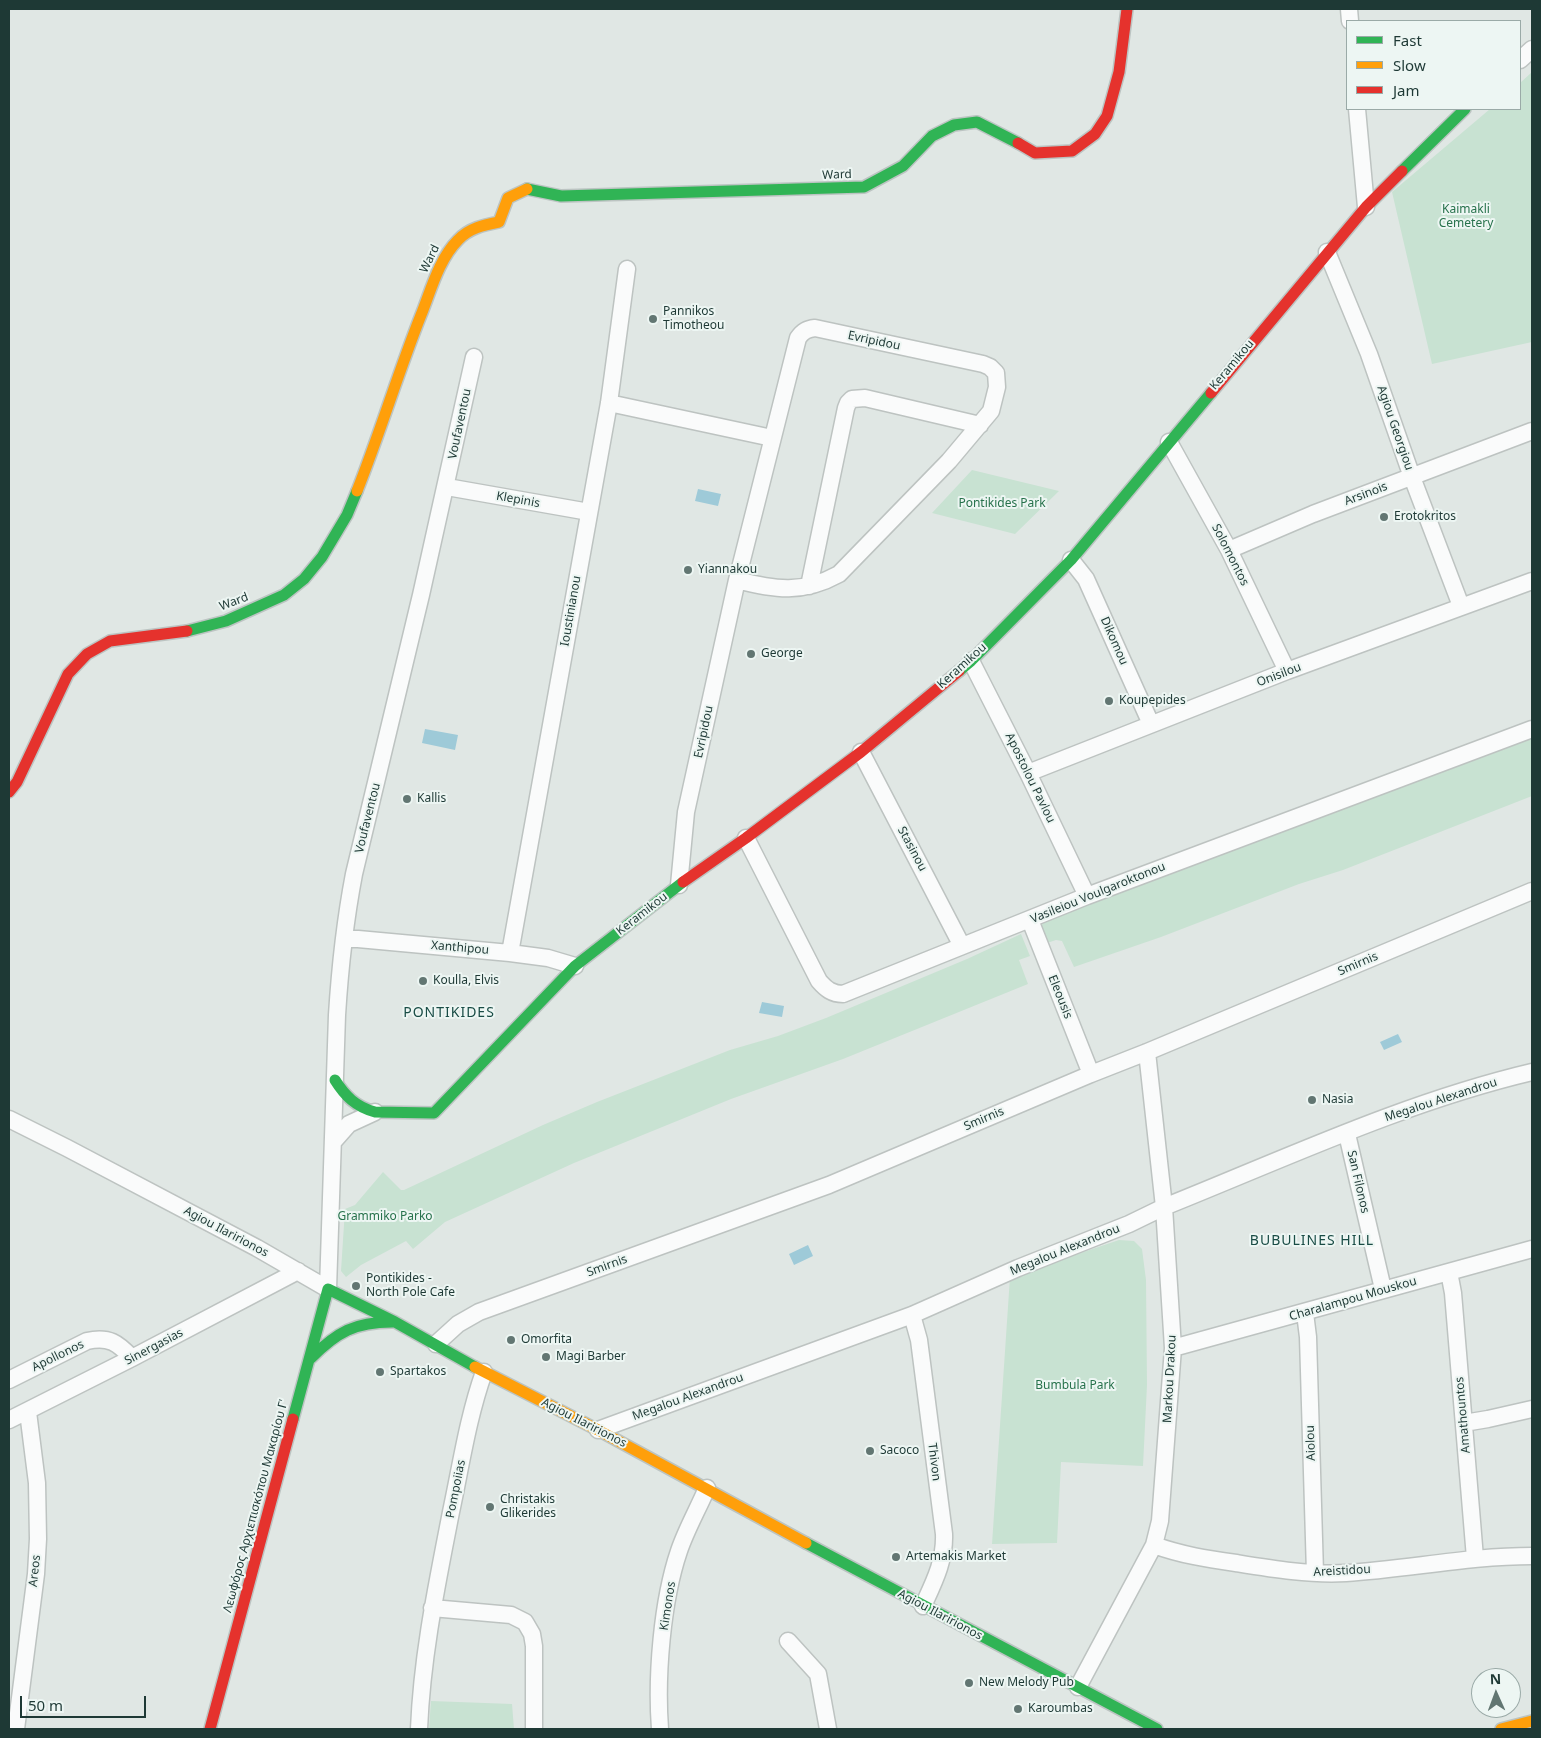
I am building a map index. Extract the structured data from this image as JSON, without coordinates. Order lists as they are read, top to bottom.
{
  "streets": {
    "street": [
      "Ward",
      "Evripidou",
      "Keramikou",
      "Voufaventou",
      "Agiou Georgiou",
      "Arsinois",
      "Klepinis",
      "Solomontos",
      "Ioustinianou",
      "Dikomou",
      "Onisilou",
      "Apostolou Pavlou",
      "Stasinou",
      "Vasileiou Voulgaroktonou",
      "Xanthipou",
      "Smirnis",
      "Eleousis",
      "Megalou Alexandrou",
      "San Filonos",
      "Agiou Ilaririonos",
      "Charalampou Mouskou",
      "Sinergasias",
      "Apollonos",
      "Markou Drakou",
      "Amathountos",
      "Aiolou",
      "Thivon",
      "Pompoiias",
      "Λεωφόρος Αρχιεπισκόπου Μακαρίου Γ'",
      "Areos",
      "Areistidou",
      "Kimonos"
    ]
  },
  "crossings": [
    ["Evripidou", "Keramikou"],
    ["Keramikou", "Voufaventou"],
    ["Keramikou", "Agiou Georgiou"],
    ["Keramikou", "Solomontos"],
    ["Keramikou", "Dikomou"],
    ["Keramikou", "Apostolou Pavlou"],
    ["Keramikou", "Stasinou"],
    ["Keramikou", "Vasileiou Voulgaroktonou"],
    ["Keramikou", "Xanthipou"],
    ["Voufaventou", "Klepinis"],
    ["Voufaventou", "Xanthipou"],
    ["Voufaventou", "Agiou Ilaririonos"],
    ["Voufaventou", "Λεωφόρος Αρχιεπισκόπου Μακαρίου Γ'"],
    ["Agiou Georgiou", "Arsinois"],
    ["Agiou Georgiou", "Onisilou"],
    ["Arsinois", "Solomontos"],
    ["Klepinis", "Ioustinianou"],
    ["Solomontos", "Onisilou"],
    ["Ioustinianou", "Xanthipou"],
    ["Dikomou", "Onisilou"],
    ["Onisilou", "Apostolou Pavlou"],
    ["Apostolou Pavlou", "Vasileiou Voulgaroktonou"],
    ["Stasinou", "Vasileiou Voulgaroktonou"],
    ["Vasileiou Voulgaroktonou", "Eleousis"],
    ["Smirnis", "Eleousis"],
    ["Smirnis", "Agiou Ilaririonos"],
    ["Smirnis", "Markou Drakou"],
    ["Megalou Alexandrou", "San Filonos"],
    ["Megalou Alexandrou", "Agiou Ilaririonos"],
    ["Megalou Alexandrou", "Markou Drakou"],
    ["Megalou Alexandrou", "Thivon"],
    ["San Filonos", "Charalampou Mouskou"],
    ["Agiou Ilaririonos", "Sinergasias"],
    ["Agiou Ilaririonos", "Markou Drakou"],
    ["Agiou Ilaririonos", "Thivon"],
    ["Agiou Ilaririonos", "Pompoiias"],
    ["Agiou Ilaririonos", "Λεωφόρος Αρχιεπισκόπου Μακαρίου Γ'"],
    ["Agiou Ilaririonos", "Kimonos"],
    ["Charalampou Mouskou", "Markou Drakou"],
    ["Charalampou Mouskou", "Amathountos"],
    ["Charalampou Mouskou", "Aiolou"],
    ["Sinergasias", "Apollonos"],
    ["Sinergasias", "Areos"],
    ["Markou Drakou", "Areistidou"],
    ["Amathountos", "Areistidou"],
    ["Aiolou", "Areistidou"]
  ],
  "districts": ["PONTIKIDES", "BUBULINES HILL"],
  "parks": [
    "Kaimakli Cemetery",
    "Pontikides Park",
    "Grammiko Parko",
    "Bumbula Park"
  ],
  "places": [
    "Pannikos Timotheou",
    "Erotokritos",
    "Yiannakou",
    "George",
    "Koupepides",
    "Kallis",
    "Koulla, Elvis",
    "Nasia",
    "Pontikides - North Pole Cafe",
    "Omorfita",
    "Magi Barber",
    "Spartakos",
    "Sacoco",
    "Christakis Glikerides",
    "Artemakis Market",
    "New Melody Pub",
    "Karoumbas"
  ],
  "legend": ["Fast", "Slow", "Jam"],
  "scale_bar": "50 m",
  "north": "top"
}
